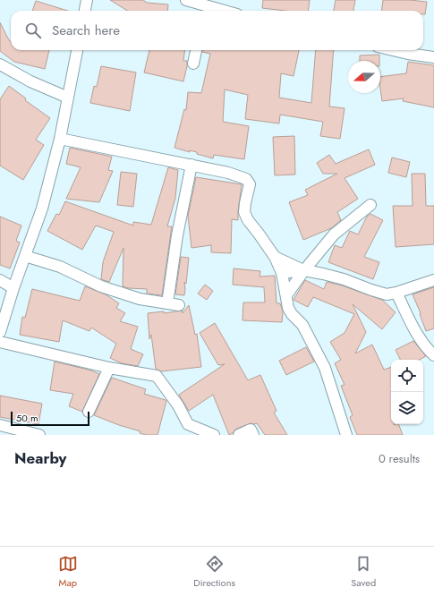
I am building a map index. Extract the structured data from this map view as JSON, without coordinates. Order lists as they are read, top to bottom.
{
  "scale_bar": "50 m",
  "north": "left",
  "page": {
    "search": "Search here",
    "scale": "50 m",
    "heading": ["Nearby", "0 results"],
    "nav": ["Map", "Directions", "Saved"]
  }
}
